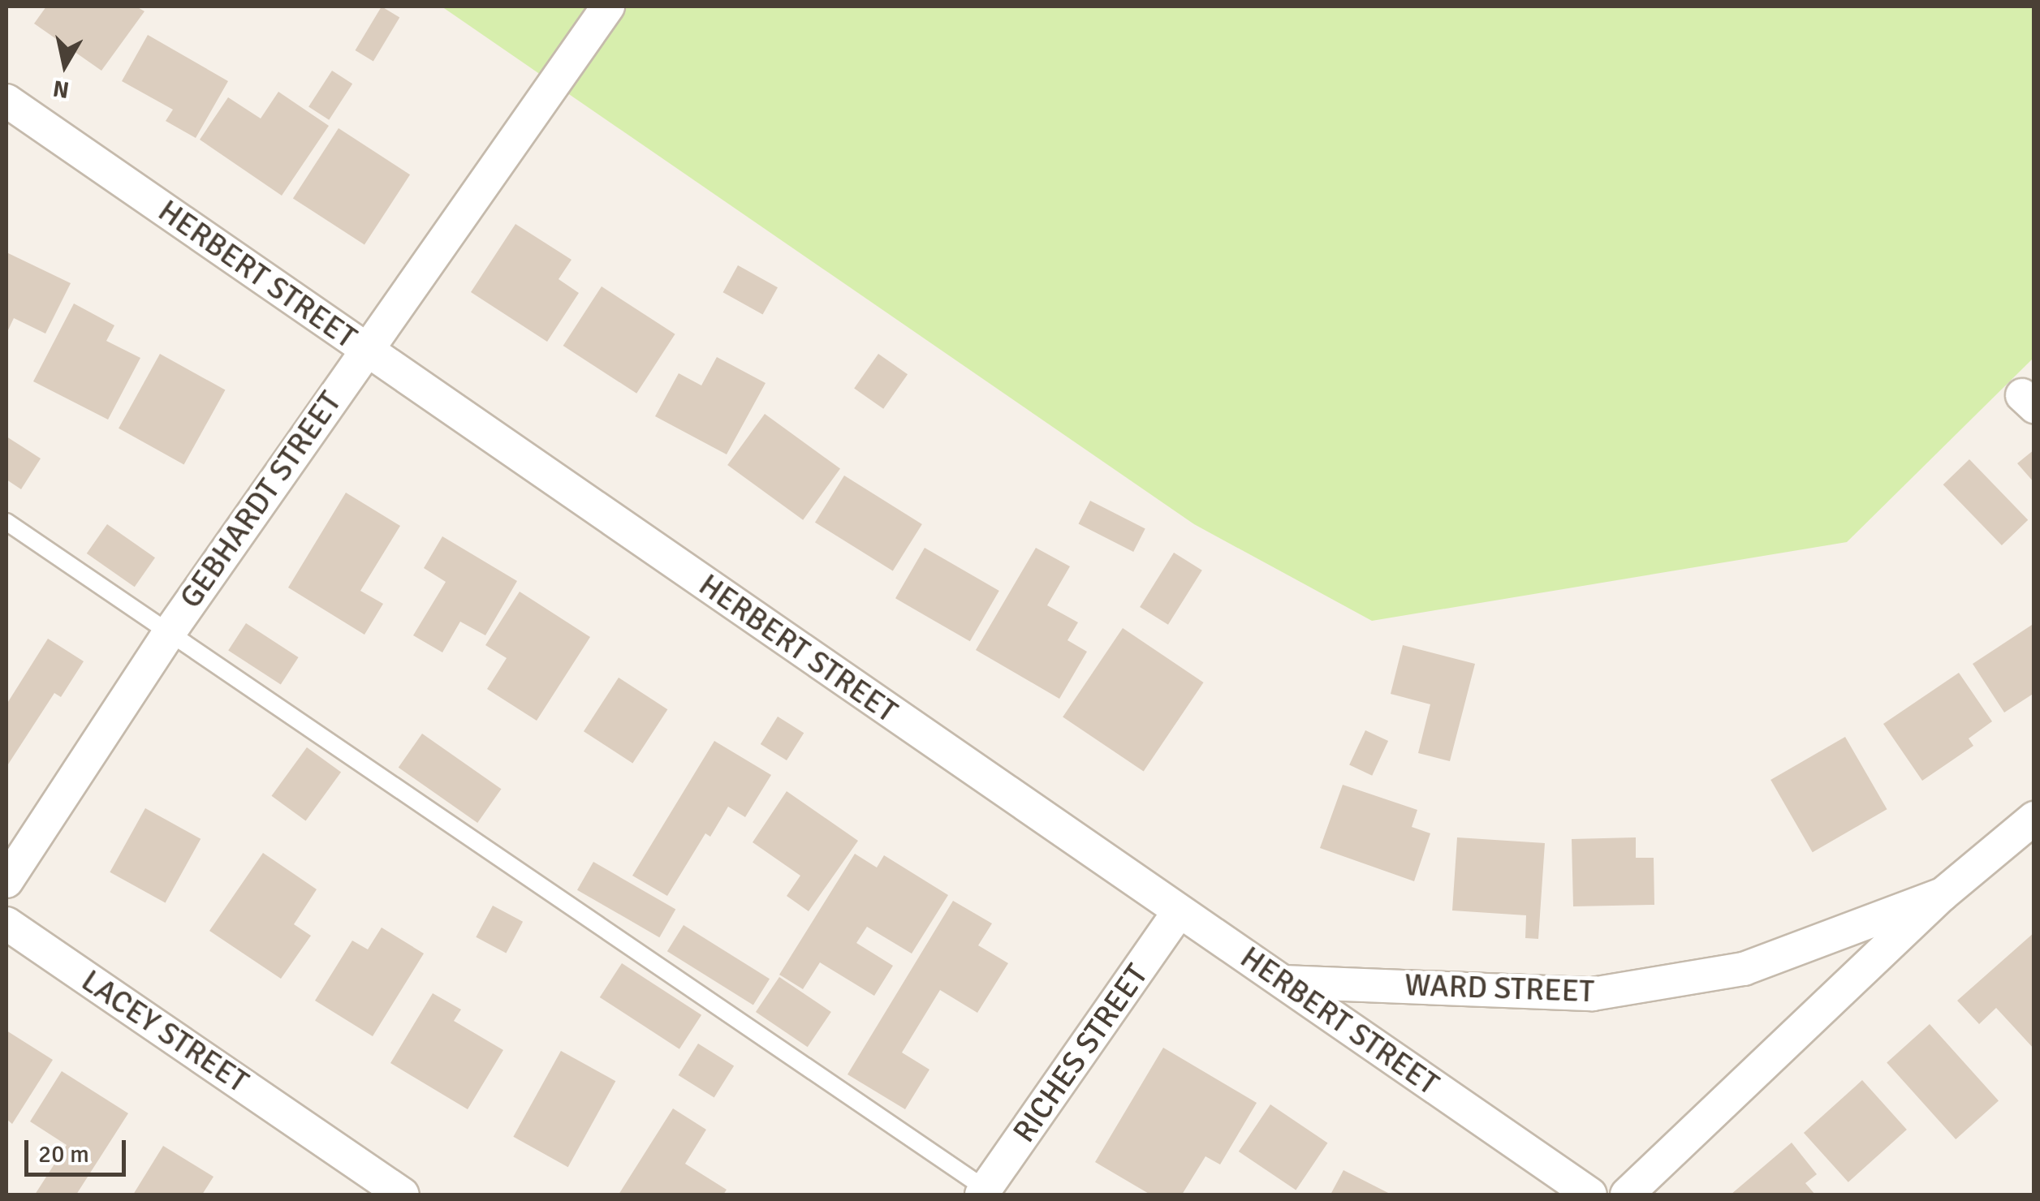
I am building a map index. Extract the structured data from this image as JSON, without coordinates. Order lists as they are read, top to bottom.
{
  "streets": {
    "street": [
      "HERBERT STREET",
      "GEBHARDT STREET",
      "WARD STREET",
      "LACEY STREET",
      "RICHES STREET"
    ]
  },
  "crossings": [
    ["HERBERT STREET", "GEBHARDT STREET"],
    ["HERBERT STREET", "WARD STREET"],
    ["HERBERT STREET", "RICHES STREET"]
  ],
  "scale_bar": "20 m",
  "north": "bottom"
}
